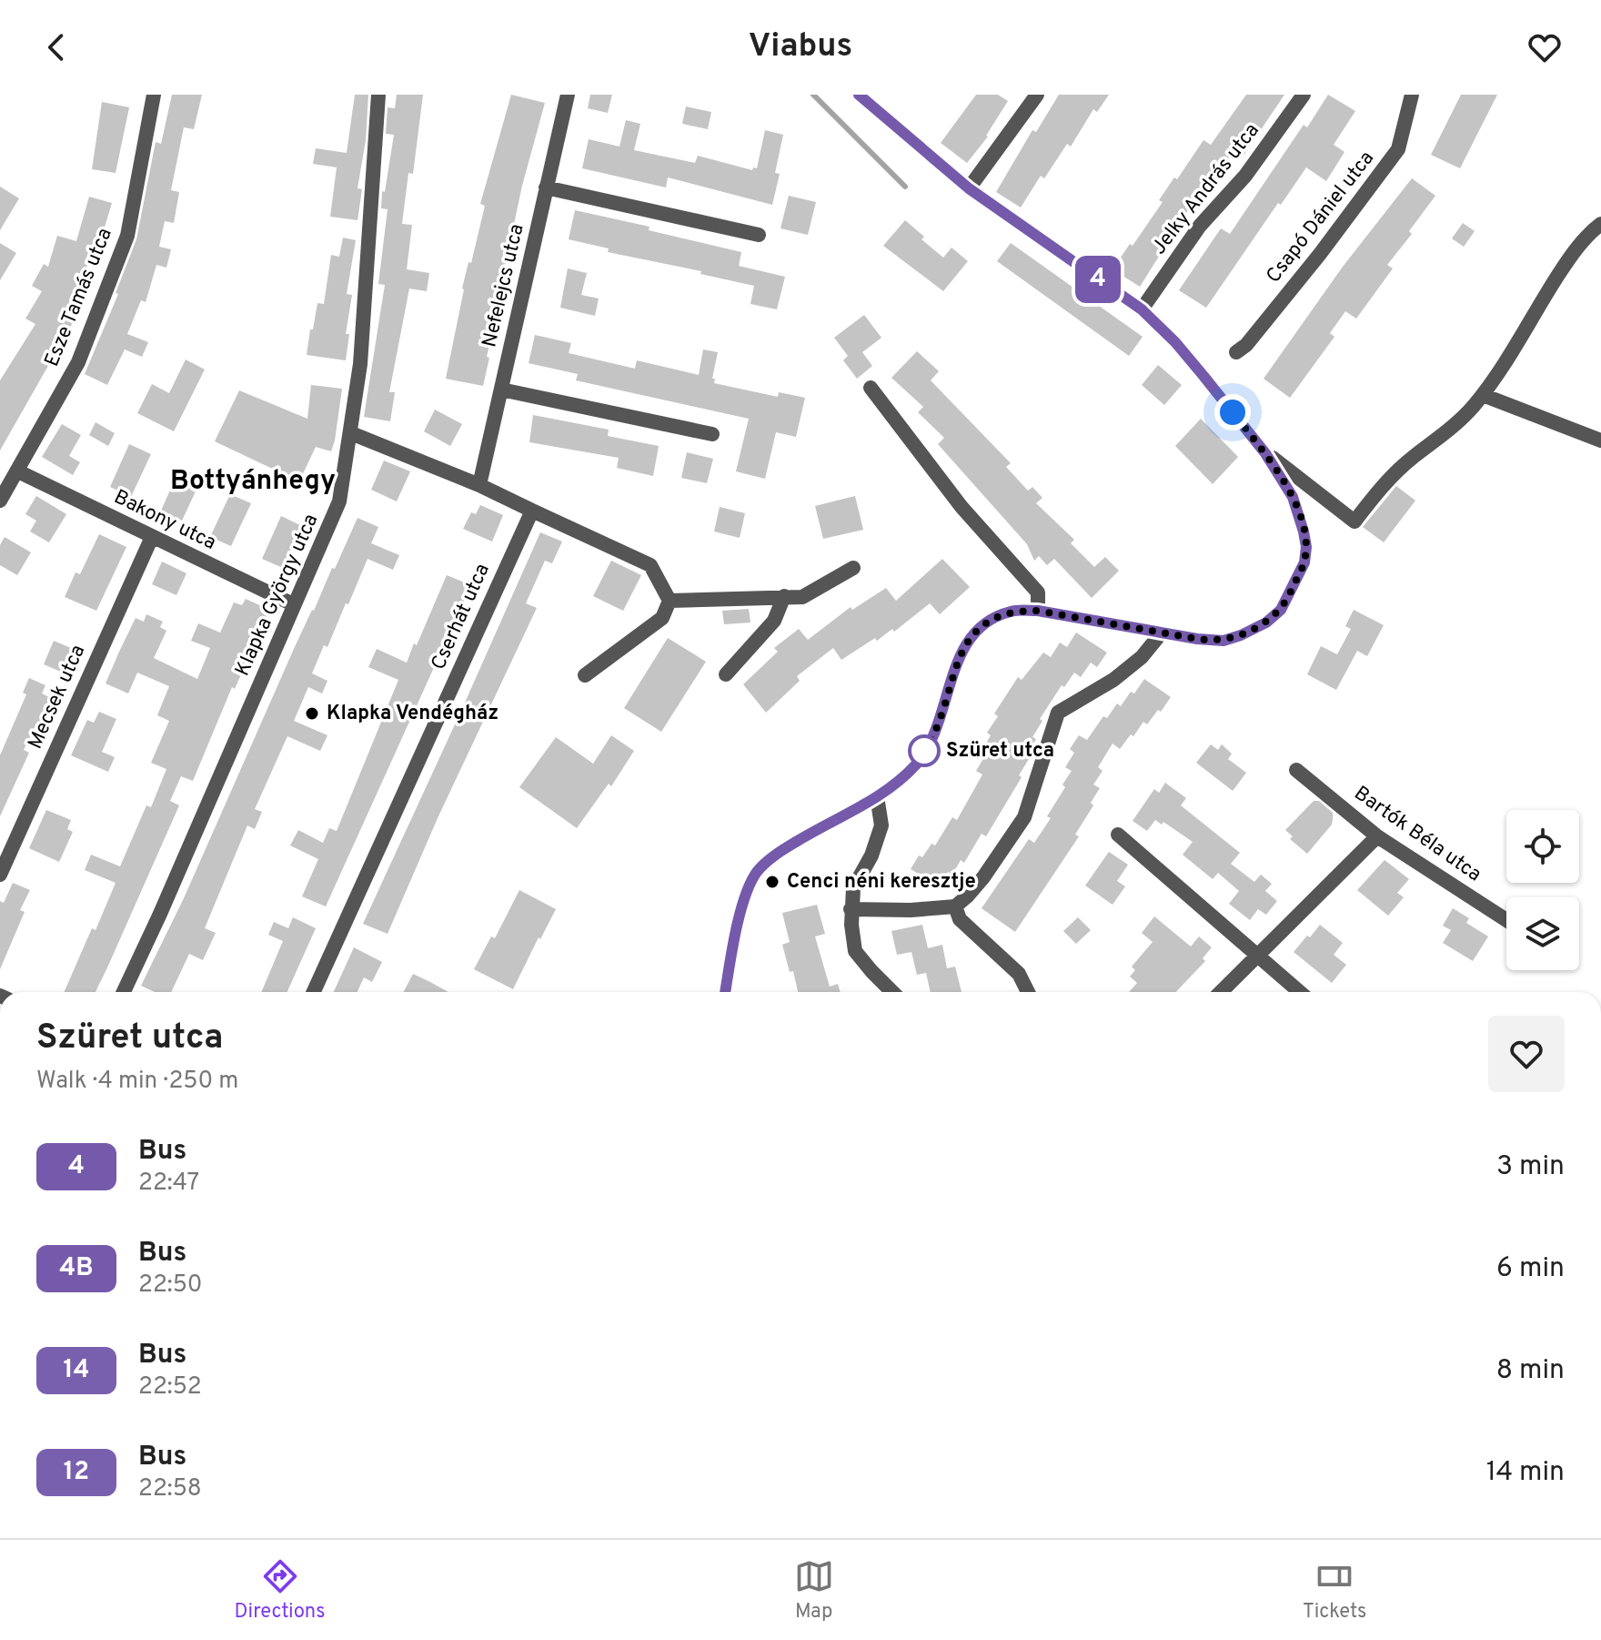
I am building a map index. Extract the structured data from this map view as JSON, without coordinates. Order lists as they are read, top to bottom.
{
  "streets": {
    "street": [
      "Jelky András utca",
      "Csapó Dániel utca",
      "Nefelejcs utca",
      "Esze Tamás utca",
      "Bakony utca",
      "Klapka György utca",
      "Cserhát utca",
      "Mecsek utca",
      "Bartók Béla utca"
    ]
  },
  "crossings": [
    ["Esze Tamás utca", "Bakony utca"],
    ["Bakony utca", "Klapka György utca"],
    ["Bakony utca", "Mecsek utca"]
  ],
  "districts": ["Bottyánhegy"],
  "places": ["Klapka Vendégház", "Szüret utca", "Cenci néni keresztje"],
  "lines": ["bus line 4"],
  "page": {
    "header": "Viabus",
    "on_map": "4",
    "heading": ["Szüret utca", "Walk · 4 min · 250 m"],
    "list": [
      {
        "mark": "4",
        "name": "Bus",
        "note": "22:47",
        "value": "3 min"
      },
      {
        "mark": "4B",
        "name": "Bus",
        "note": "22:50",
        "value": "6 min"
      },
      {
        "mark": "14",
        "name": "Bus",
        "note": "22:52",
        "value": "8 min"
      },
      {
        "mark": "12",
        "name": "Bus",
        "note": "22:58",
        "value": "14 min"
      }
    ],
    "tabs": ["Directions", "Map", "Tickets"]
  }
}
